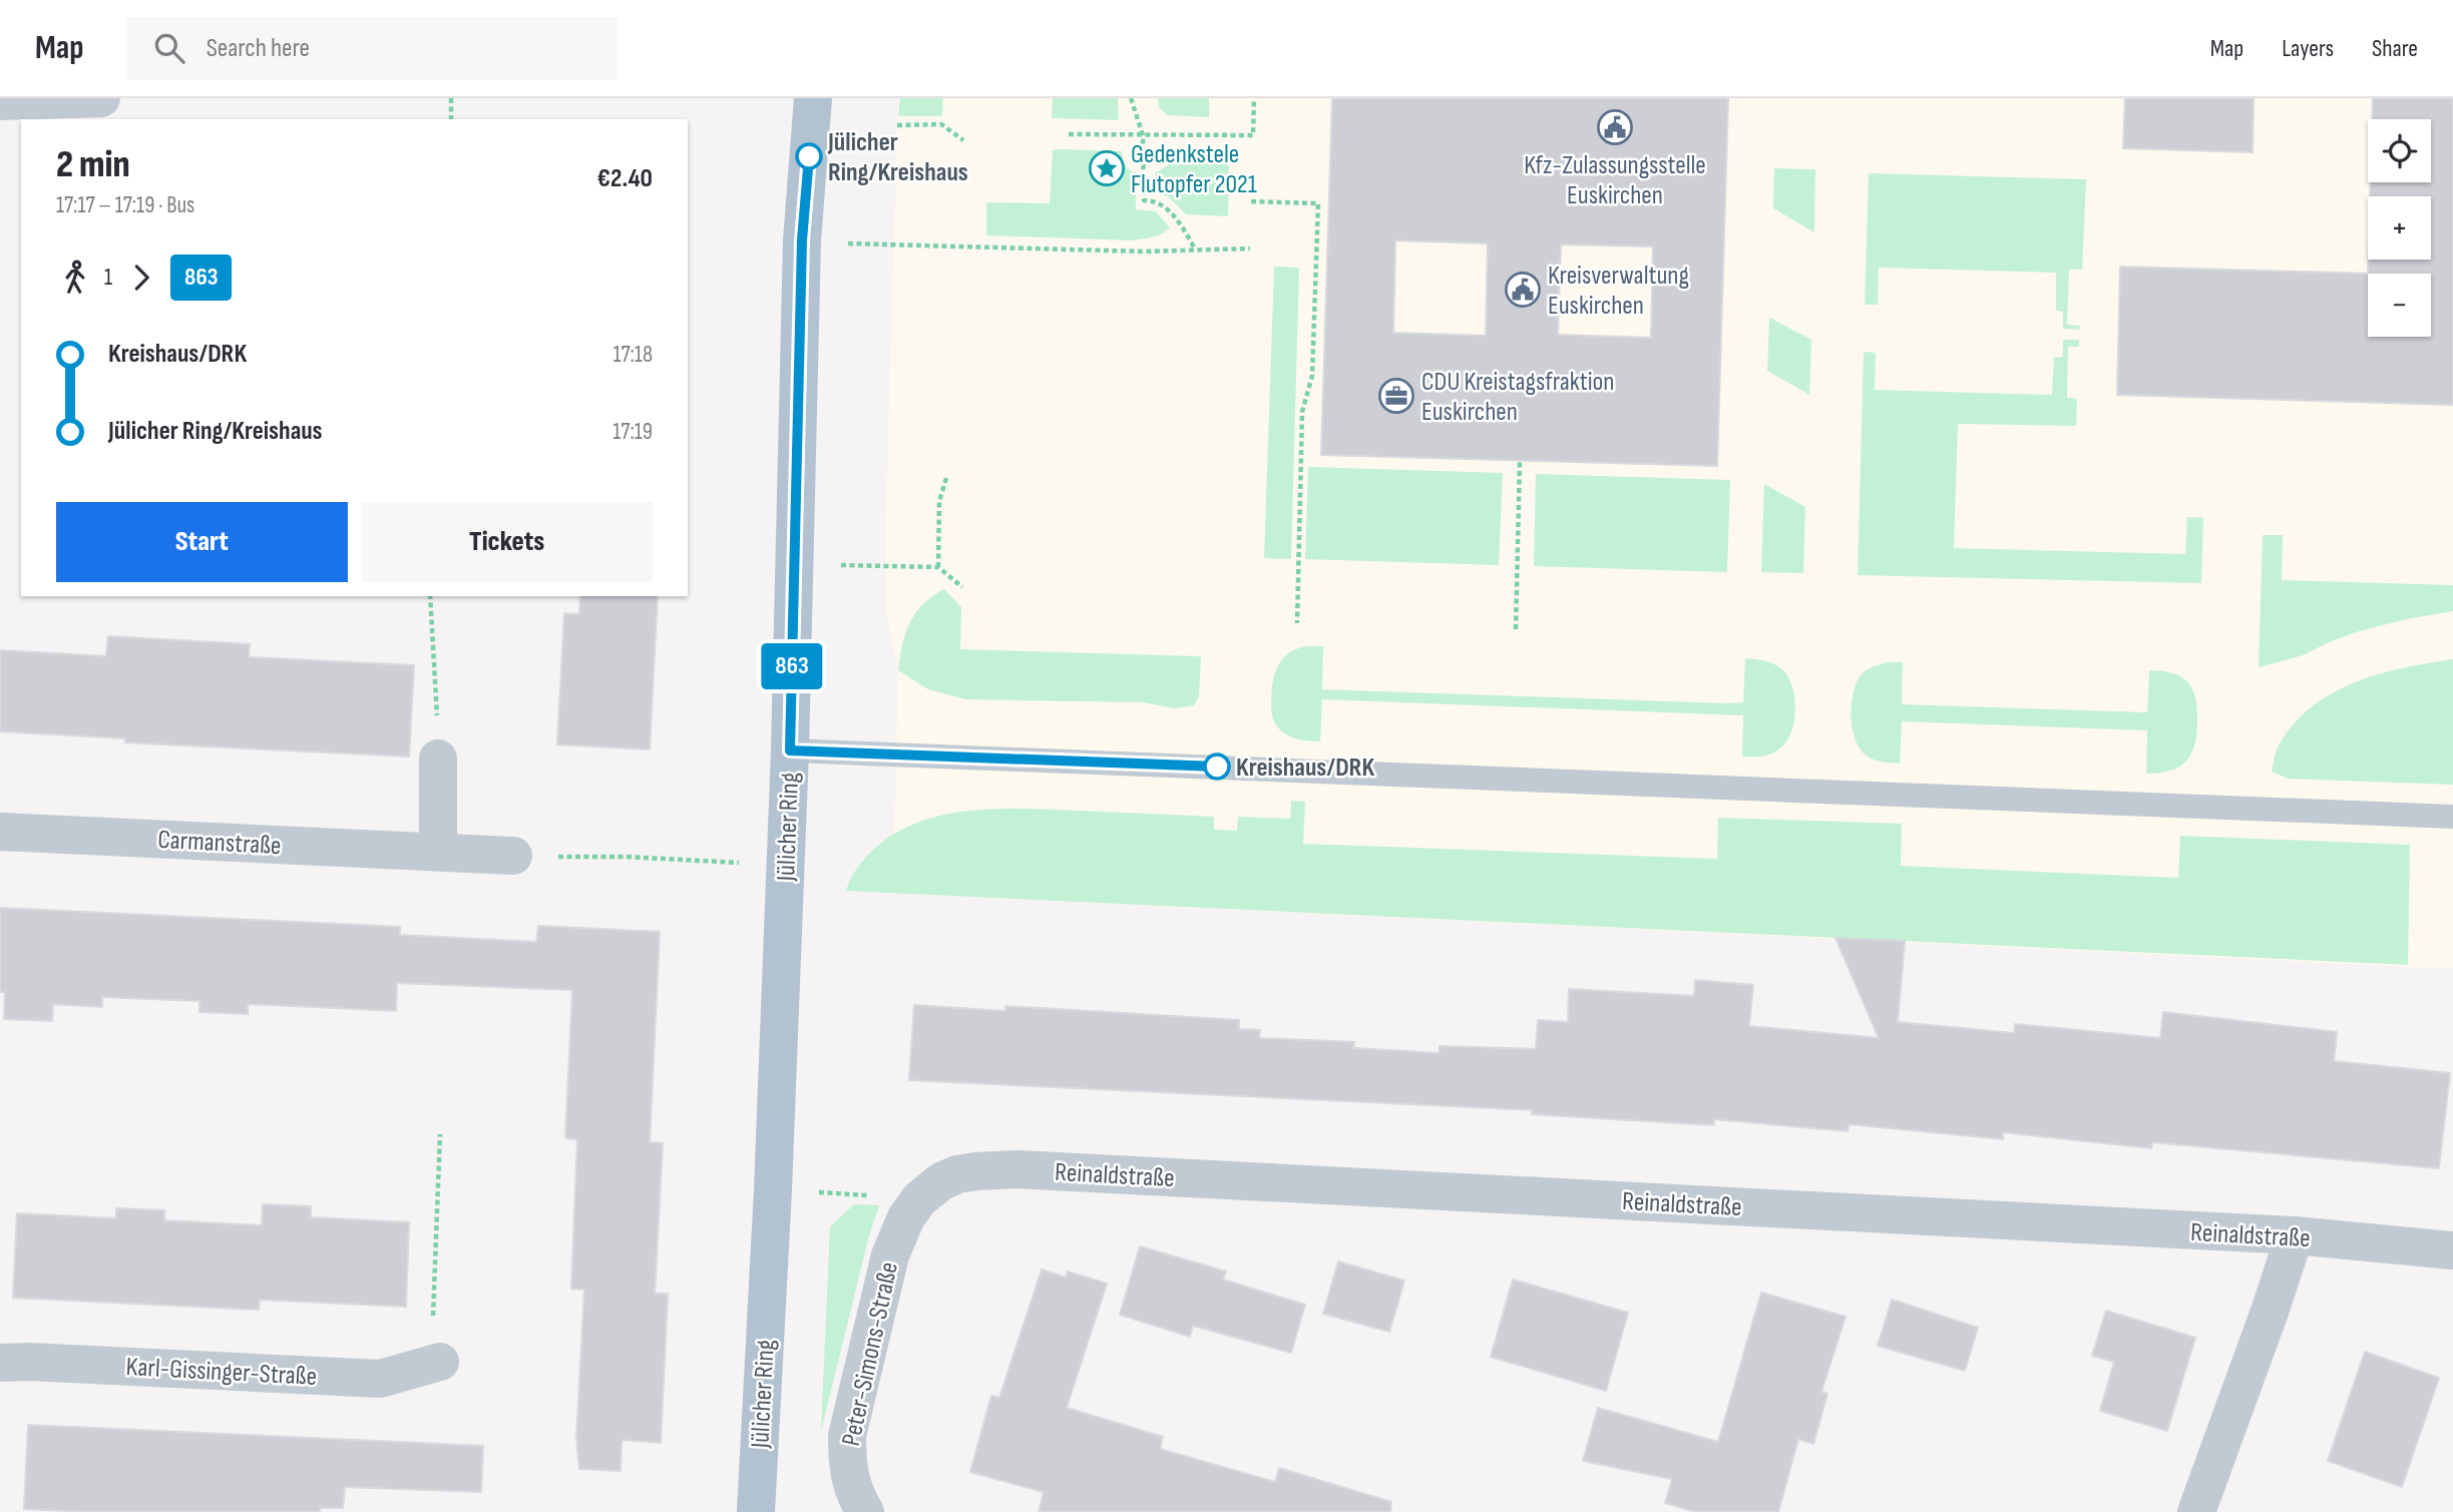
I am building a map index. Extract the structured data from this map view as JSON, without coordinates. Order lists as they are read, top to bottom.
{
  "streets": {
    "main road": ["Jülicher Ring"],
    "street": [
      "Carmanstraße",
      "Reinaldstraße",
      "Peter-Simons-Straße",
      "Karl-Gissinger-Straße"
    ]
  },
  "crossings": [
    ["Reinaldstraße", "Peter-Simons-Straße"]
  ],
  "places": {
    "public building": ["Kfz-Zulassungsstelle Euskirchen", "Kreisverwaltung Euskirchen"],
    "other": ["Jülicher Ring/Kreishaus", "Kreishaus/DRK"],
    "place": ["Gedenkstele Flutopfer 2021"],
    "office": ["CDU Kreistagsfraktion Euskirchen"]
  },
  "lines": ["bus line 863"],
  "page": {
    "header": "Map",
    "search": "Search here",
    "nav": ["Map", "Layers", "Share"],
    "on_map": "863",
    "map_buttons": ["+", "−"],
    "heading": ["2 min", "17:17 – 17:19 · Bus", "€2.40"],
    "legs": ["1", "863"],
    "list": [
      {
        "name": "Kreishaus/DRK",
        "value": "17:18"
      },
      {
        "name": "Jülicher Ring/Kreishaus",
        "value": "17:19"
      }
    ],
    "buttons": ["Start", "Tickets"]
  }
}
